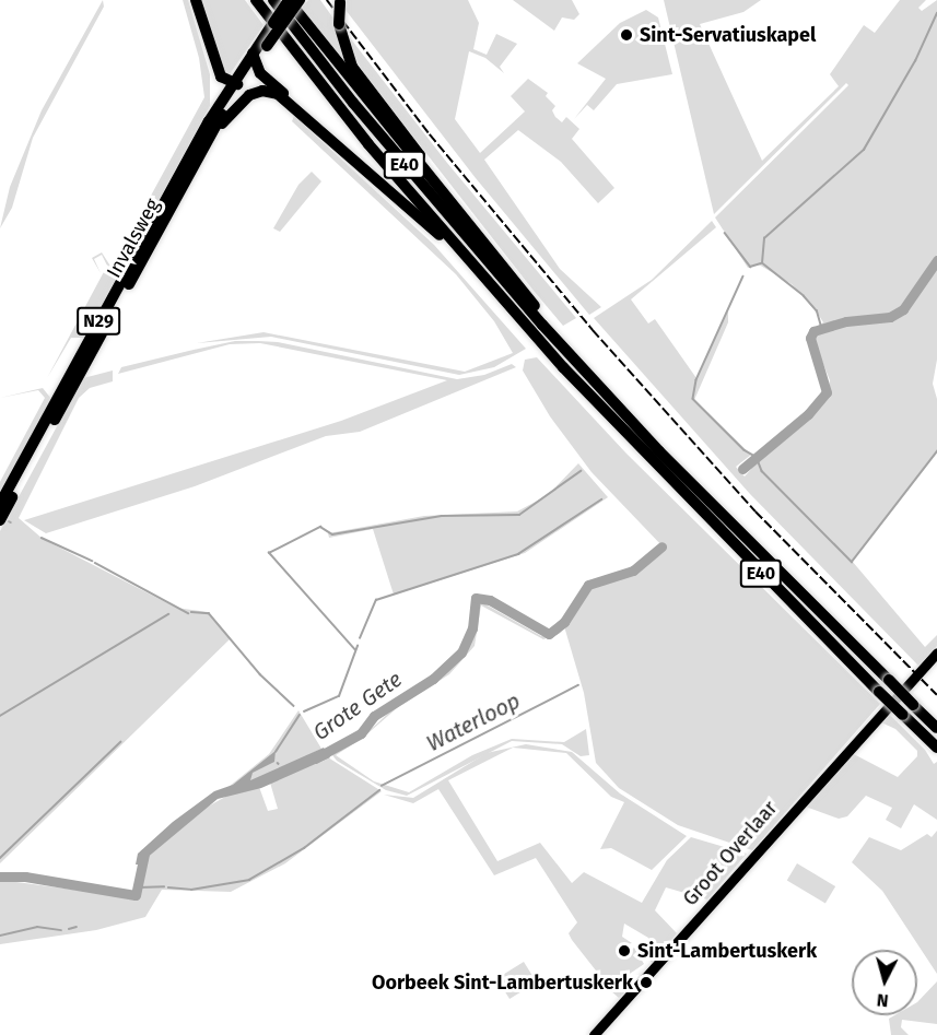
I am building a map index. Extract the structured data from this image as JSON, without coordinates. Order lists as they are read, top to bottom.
{
  "streets": {
    "highway": ["E40", "Invalsweg", "N29"],
    "main road": ["Groot Overlaar"]
  },
  "crossings": [
    ["Invalsweg", "N29"]
  ],
  "water": ["Grote Gete", "Waterloop"],
  "places": ["Sint-Servatiuskapel", "Sint-Lambertuskerk", "Oorbeek Sint-Lambertuskerk"],
  "north": "bottom"
}
